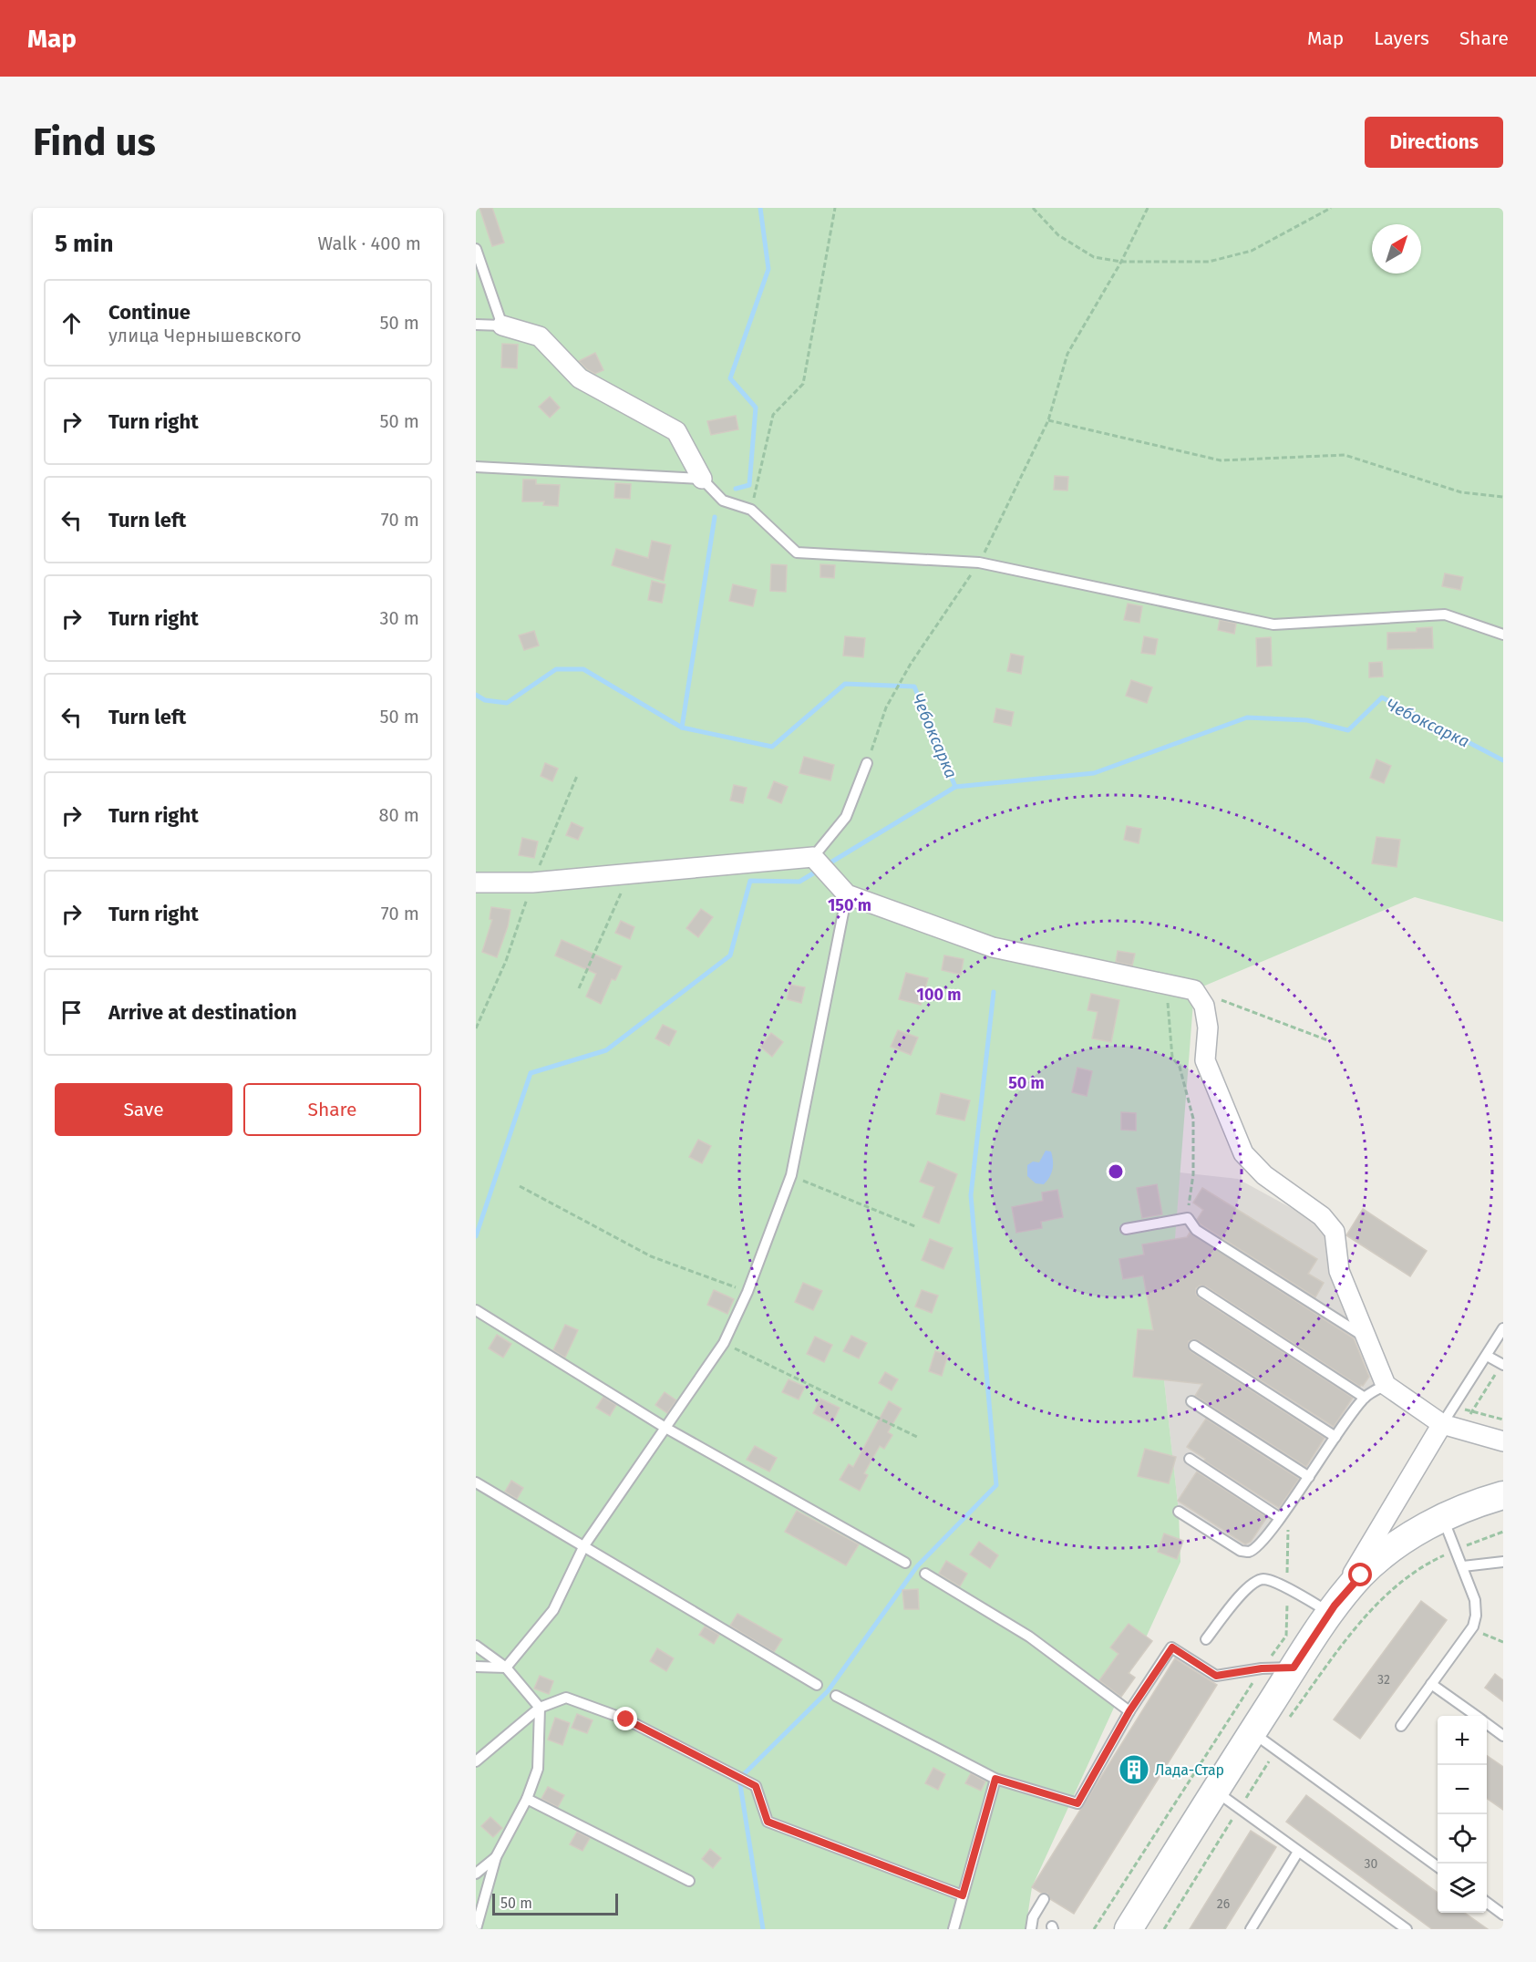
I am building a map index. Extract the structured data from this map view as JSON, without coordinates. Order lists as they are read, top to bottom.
{
  "water": ["Чебоксарка"],
  "places": {
    "building": ["Лада-Стар"]
  },
  "house_numbers": ["32", "30", "26"],
  "scale_bar": "50 m",
  "north": "top right",
  "page": {
    "header": "Map",
    "nav": ["Map", "Layers", "Share"],
    "buttons": [
      "Directions",
      ["Save", "Share"]
    ],
    "title": "Find us",
    "heading": ["5 min", "Walk · 400 m"],
    "list": [
      ["Continue", "улица Чернышевского", "50 m"],
      ["Turn right", "50 m"],
      ["Turn left", "70 m"],
      ["Turn right", "30 m"],
      ["Turn left", "50 m"],
      ["Turn right", "80 m"],
      ["Turn right", "70 m"],
      "Arrive at destination"
    ],
    "map_buttons": ["+", "−"],
    "scale": "50 m"
  },
  "rings": ["150 m", "100 m", "50 m"]
}
